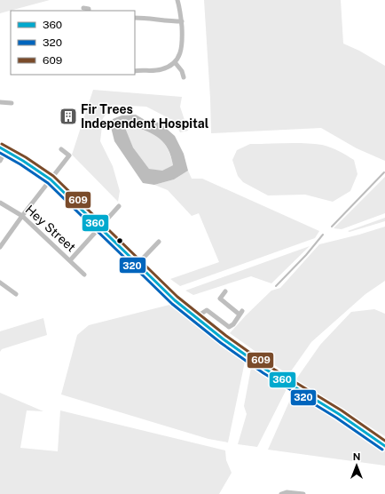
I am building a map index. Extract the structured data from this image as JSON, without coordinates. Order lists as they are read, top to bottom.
{
  "streets": {
    "street": ["Hey Street"]
  },
  "places": {
    "building": ["Fir Trees Independent Hospital"]
  },
  "lines": ["transit line 609", "transit line 360", "transit line 320"],
  "legend": ["360", "320", "609"],
  "north": "top"
}
